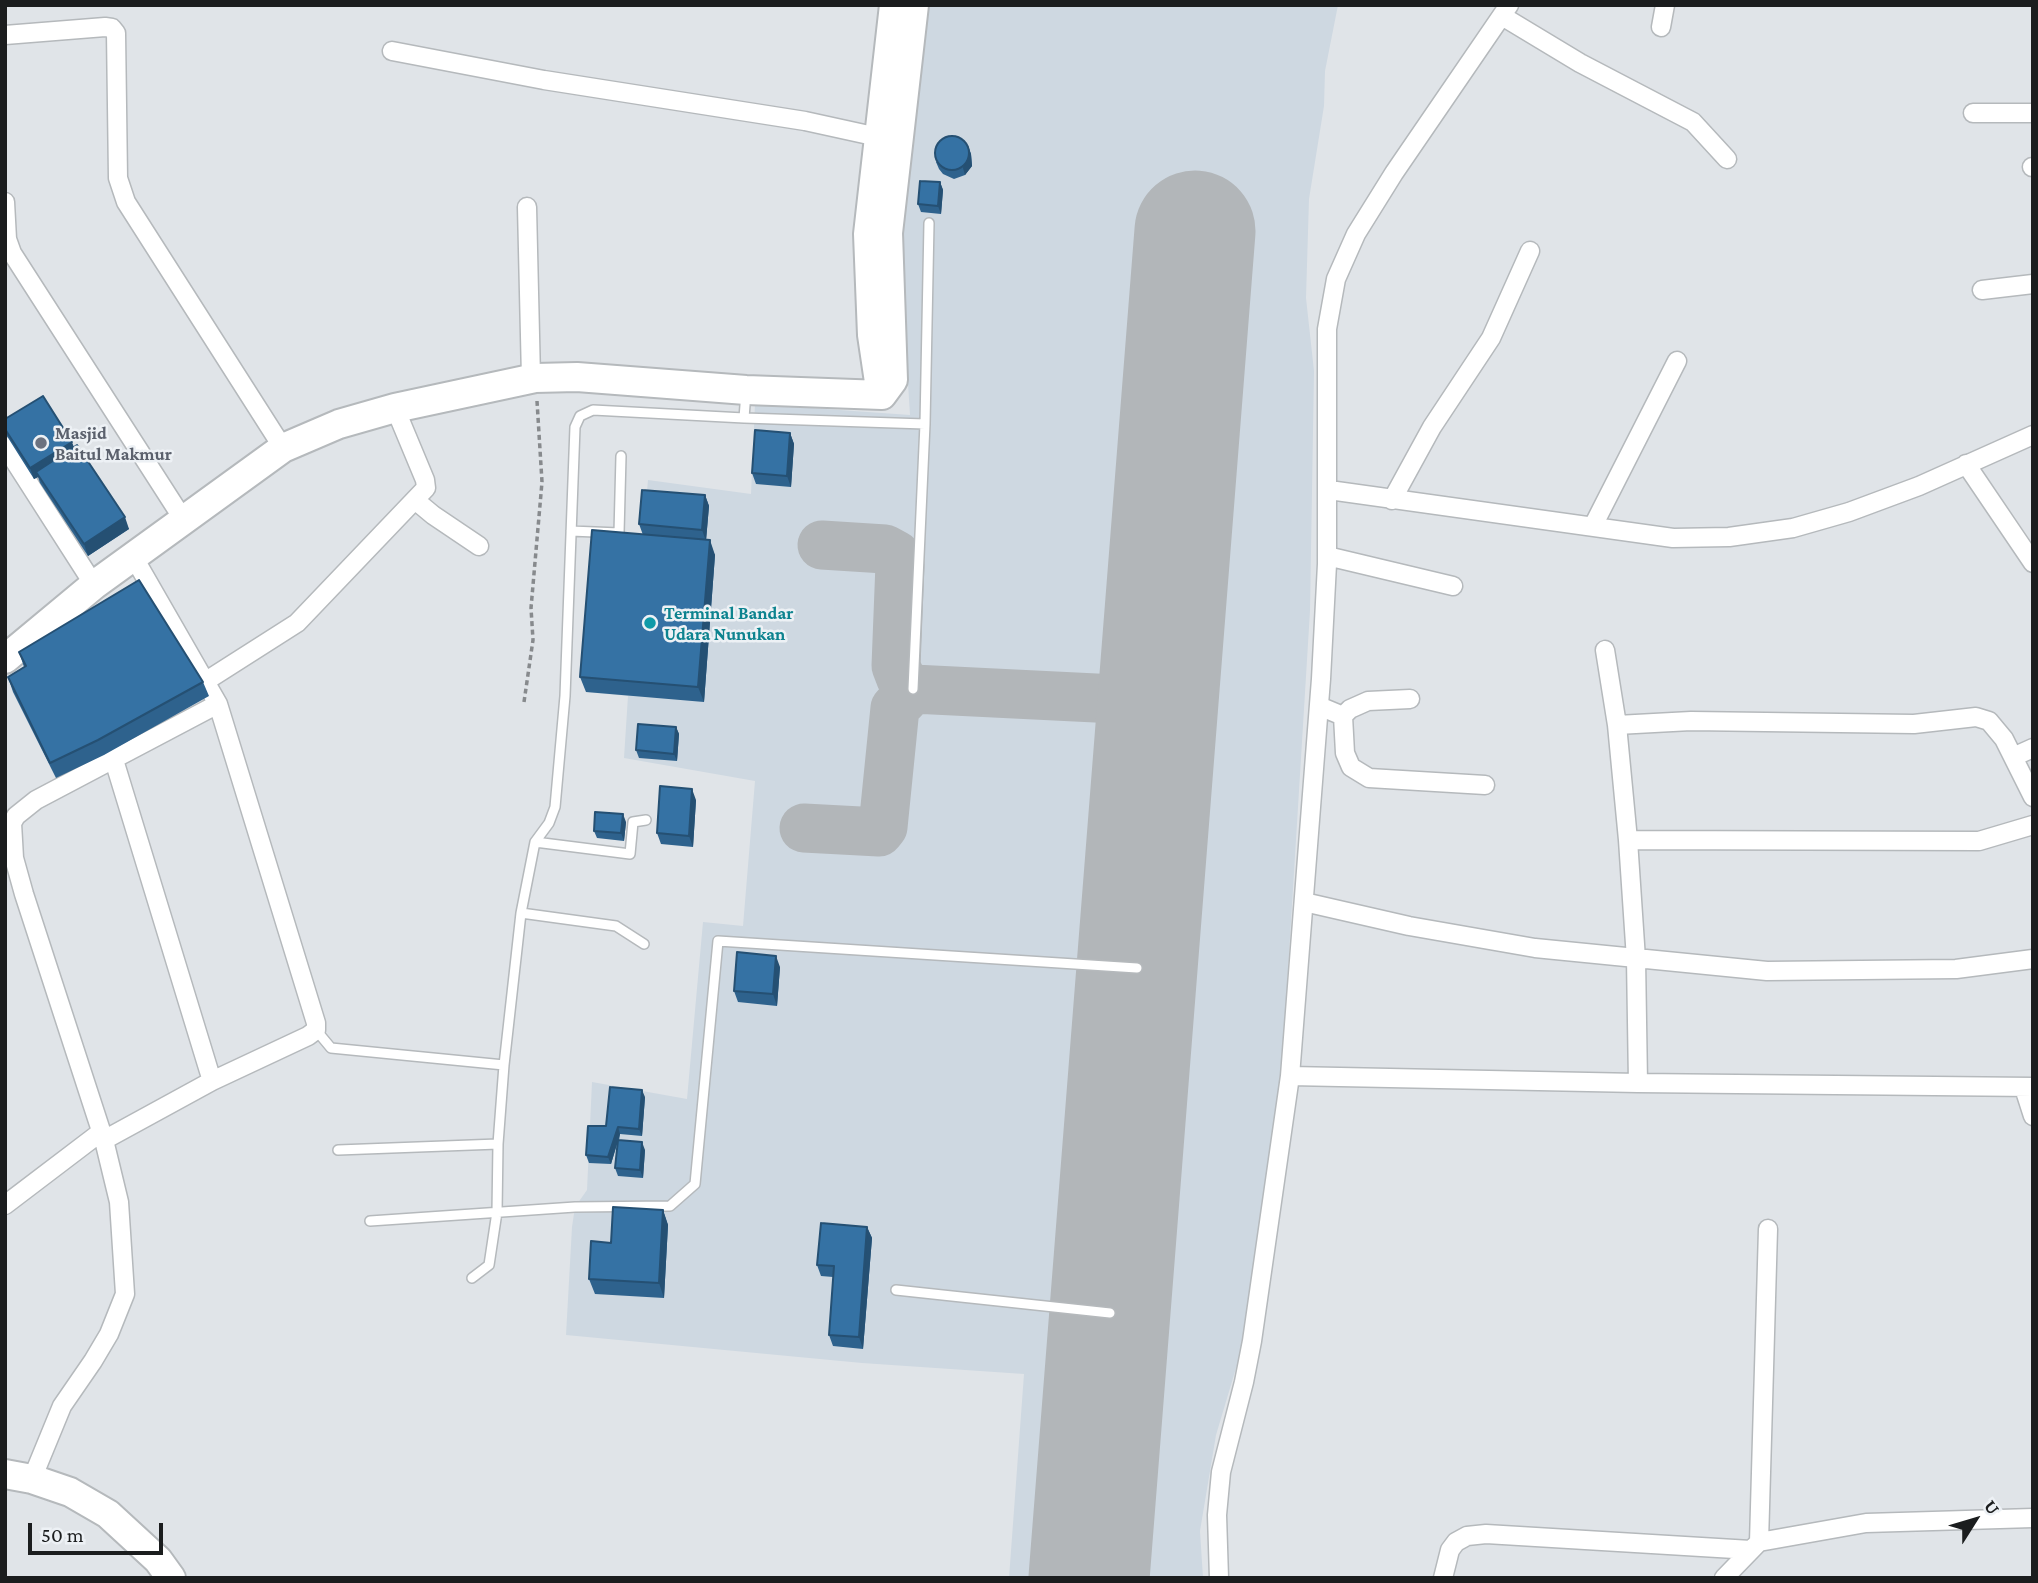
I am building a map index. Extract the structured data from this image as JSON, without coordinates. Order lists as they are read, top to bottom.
{
  "places": ["Masjid Baitul Makmur", "Terminal Bandar Udara Nunukan"],
  "scale_bar": "50 m",
  "north": "top right"
}
